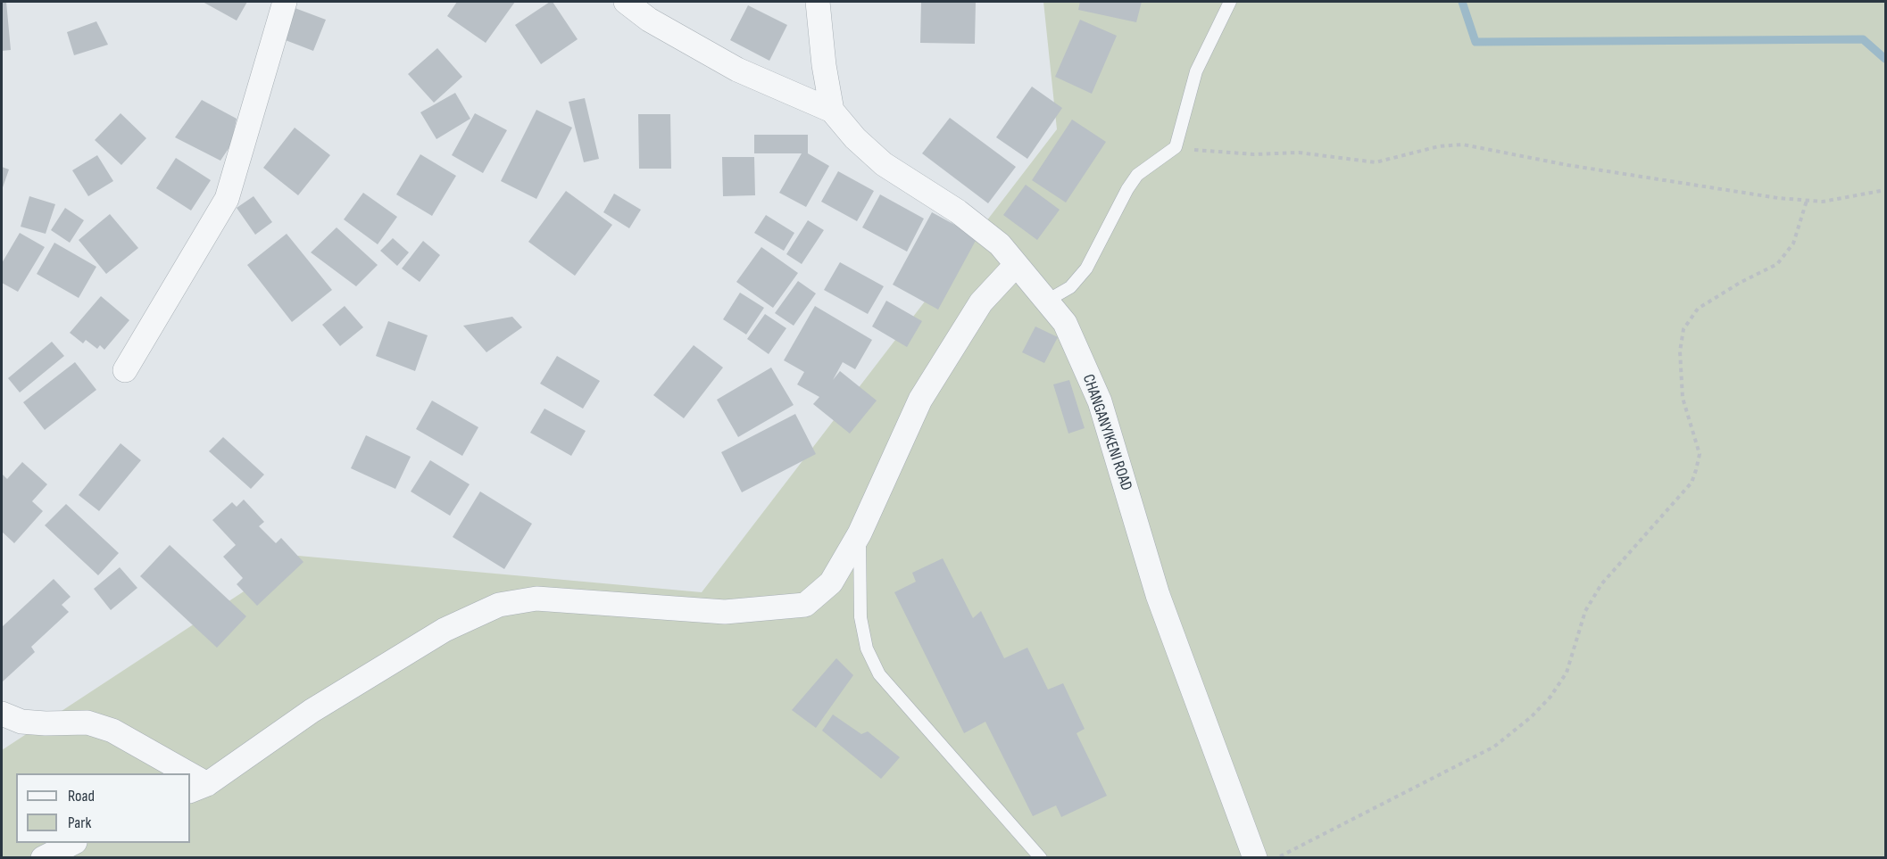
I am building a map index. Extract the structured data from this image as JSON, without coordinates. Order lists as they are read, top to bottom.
{
  "streets": {
    "street": ["CHANGANYIKENI ROAD"]
  },
  "legend": ["Road", "Park"]
}
